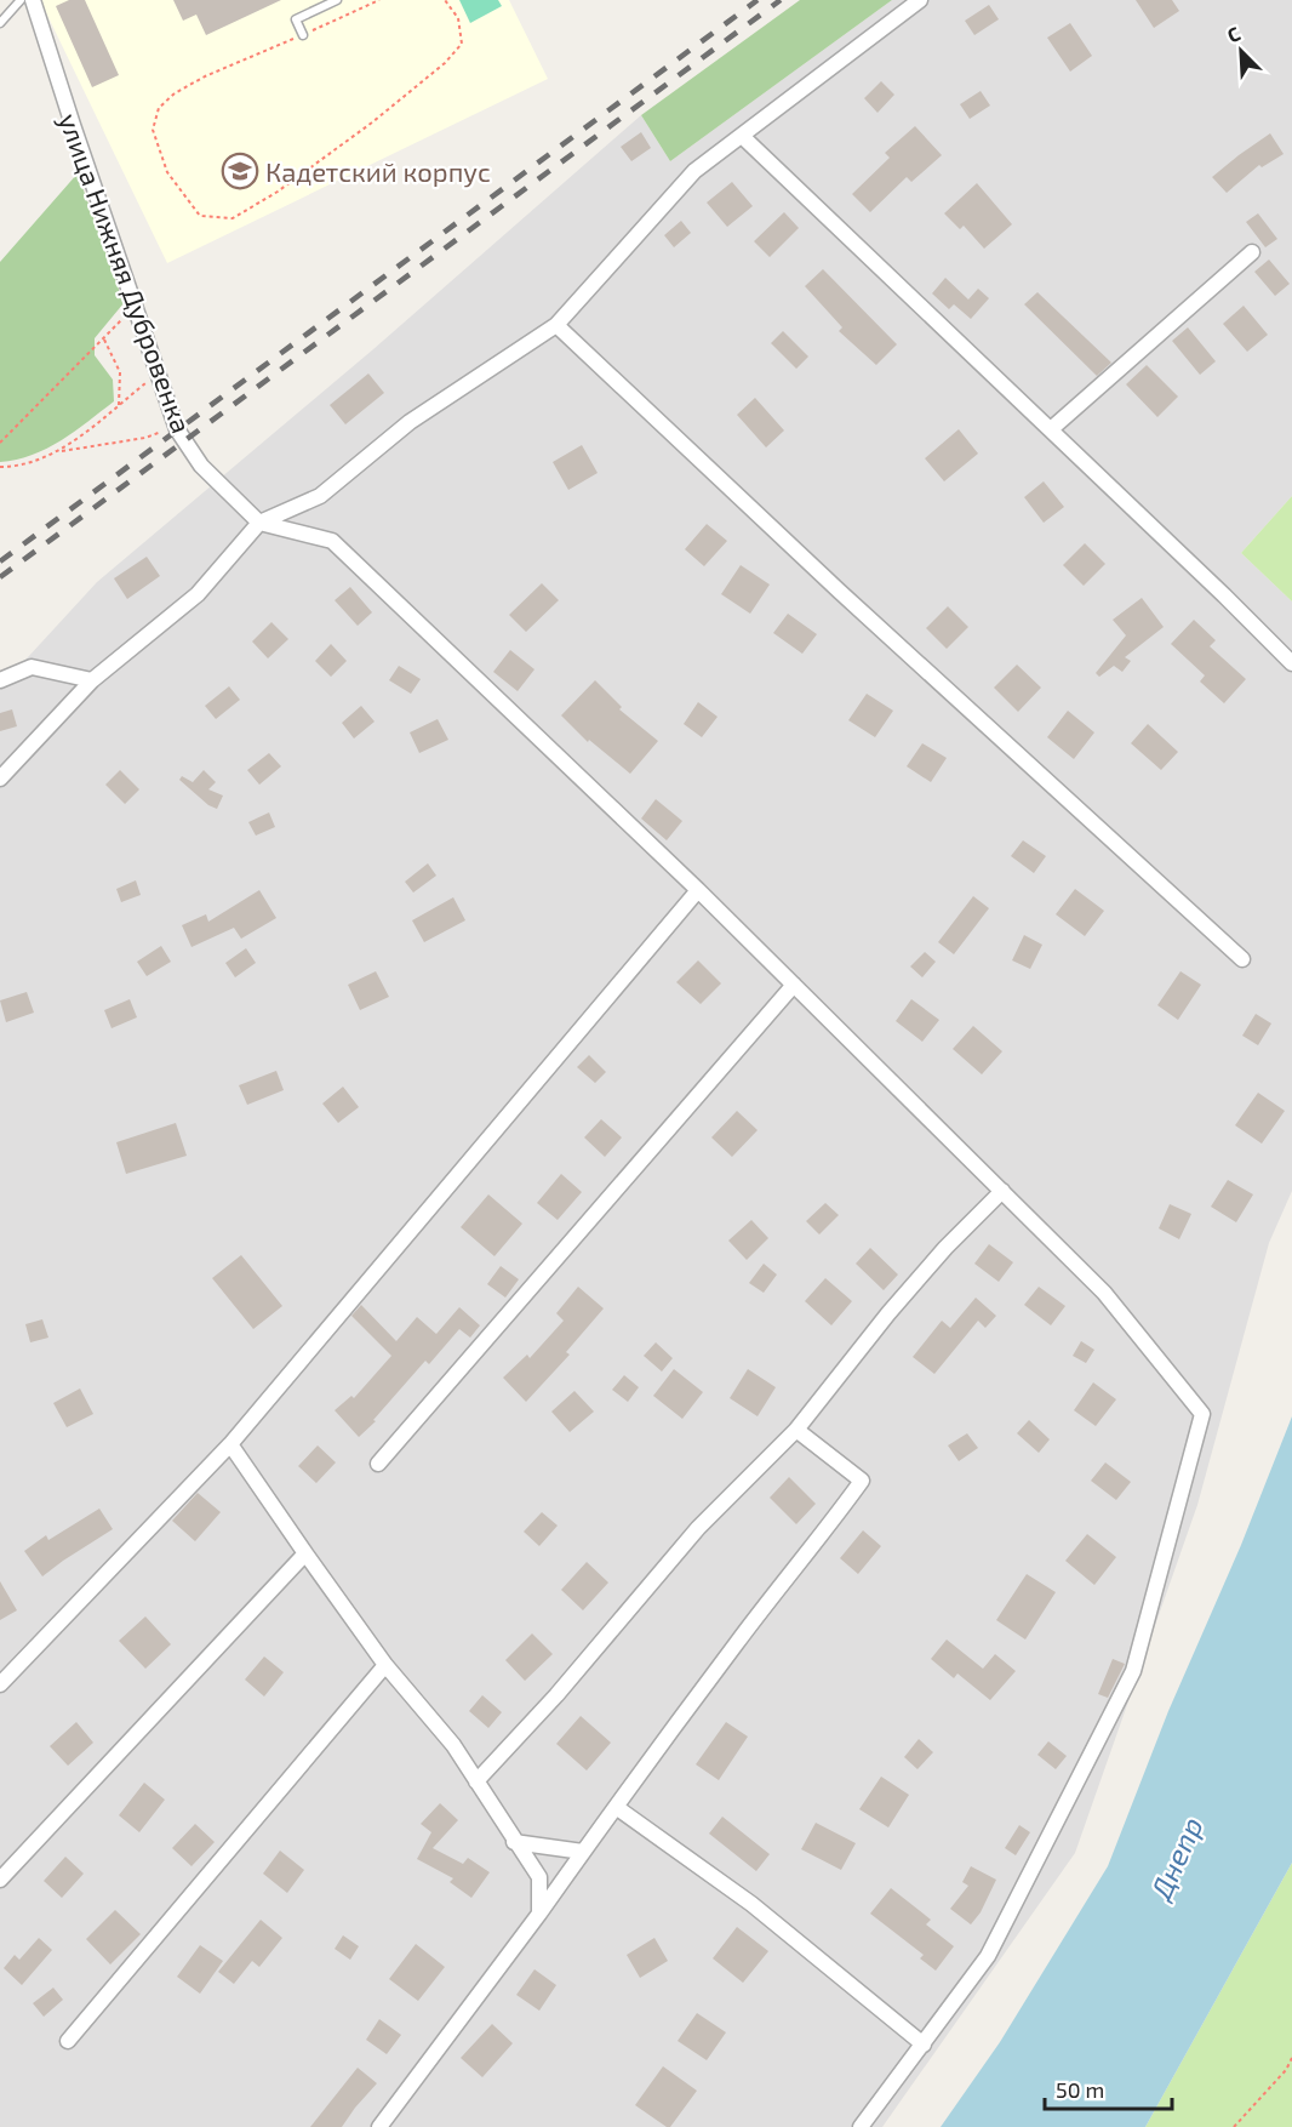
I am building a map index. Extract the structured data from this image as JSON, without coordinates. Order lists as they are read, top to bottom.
{
  "streets": {
    "street": ["улица Нижняя Дубровенка"]
  },
  "water": ["Днепр"],
  "places": {
    "school or university": ["Кадетский корпус"]
  },
  "scale_bar": "50 m",
  "north": "top left"
}
